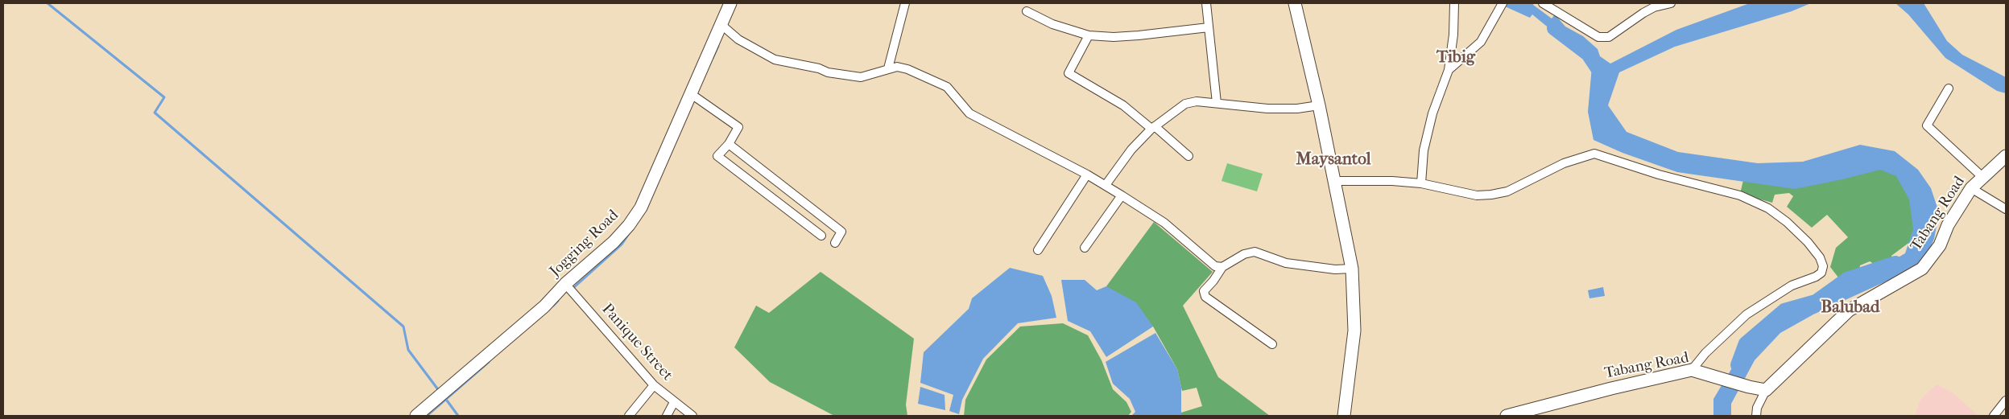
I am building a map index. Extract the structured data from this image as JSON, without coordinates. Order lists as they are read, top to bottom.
{
  "streets": {
    "main road": ["Tabang Road", "Jogging Road"],
    "street": ["Panique Street"]
  },
  "crossings": [
    ["Jogging Road", "Panique Street"]
  ],
  "districts": ["Tibig", "Maysantol", "Balubad"]
}
